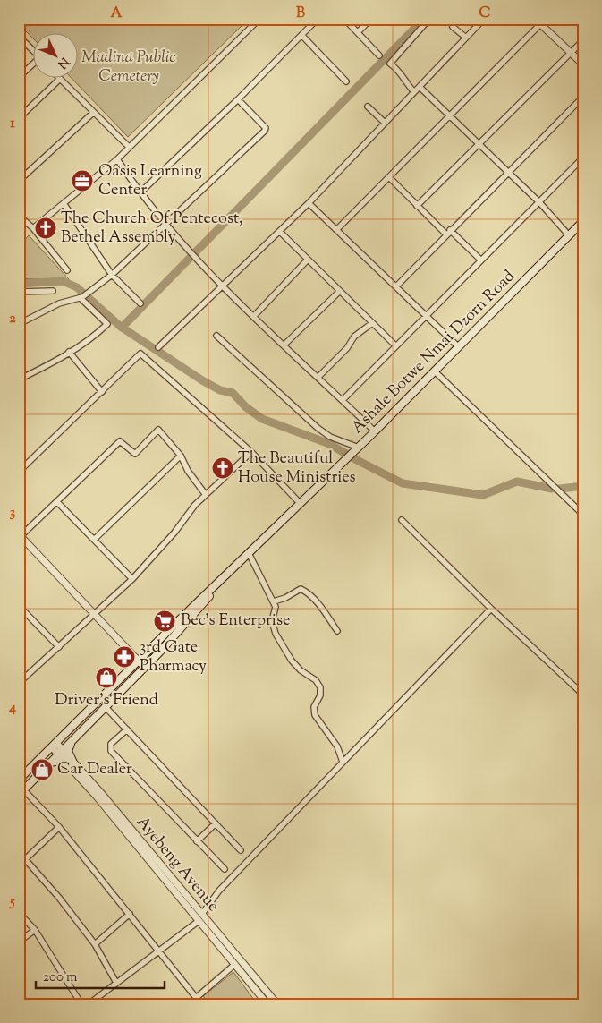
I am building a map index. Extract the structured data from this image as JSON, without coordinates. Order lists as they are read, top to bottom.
{
  "streets": {
    "main road": ["Ashale Botwe Nmai Dzorn Road"],
    "street": ["Ayebeng Avenue"]
  },
  "crossings": [
    ["Ashale Botwe Nmai Dzorn Road", "Ayebeng Avenue"]
  ],
  "parks": ["Madina Public Cemetery"],
  "places": {
    "office": ["Oasis Learning Center"],
    "church": ["The Church Of Pentecost, Bethel Assembly", "The Beautiful House Ministries"],
    "supermarket": ["Bec's Enterprise"],
    "pharmacy": ["3rd Gate Pharmacy"],
    "shop": ["Driver's Friend", "Car Dealer"]
  },
  "scale_bar": "200 m",
  "north": "bottom right",
  "grid": {
    "columns": ["A", "B", "C"],
    "rows": [
      "1",
      "2",
      "3",
      "4",
      "5"
    ]
  }
}
